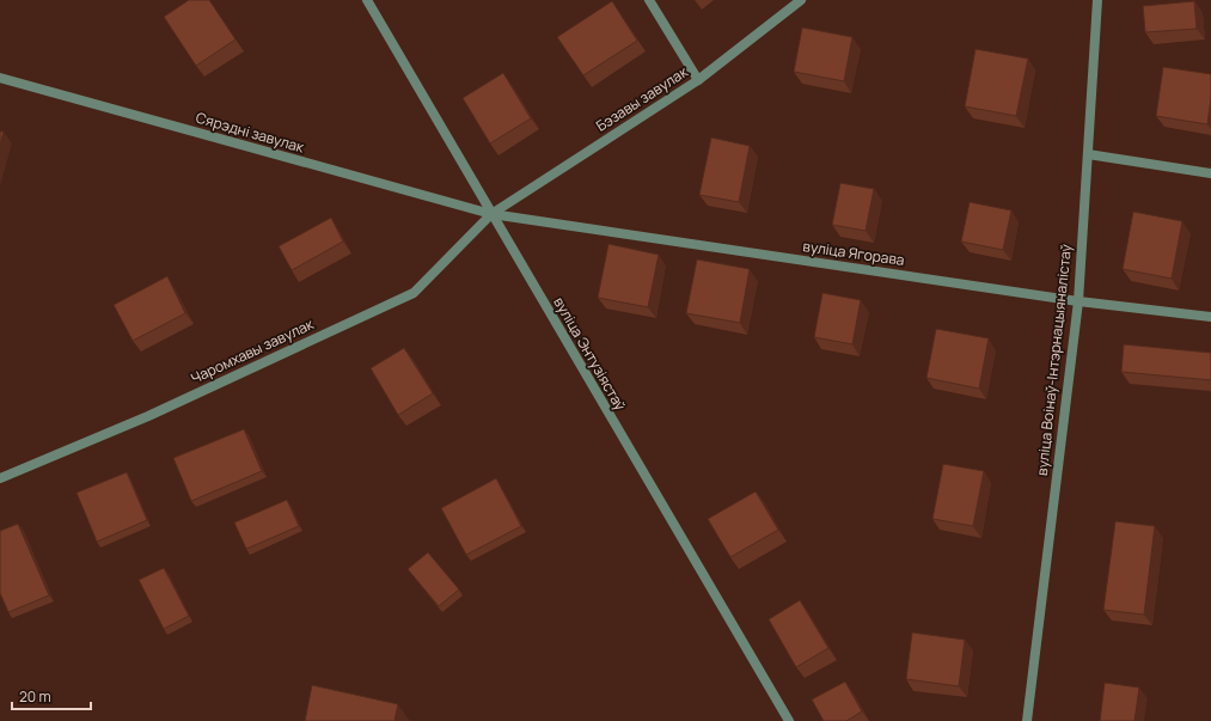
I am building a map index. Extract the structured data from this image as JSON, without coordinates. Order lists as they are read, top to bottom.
{
  "streets": {
    "street": [
      "Бэзавы завулак",
      "Сярэдні завулак",
      "вуліца Ягорава",
      "Чаромхавы завулак",
      "вуліца Энтузіястаў",
      "вуліца Воінаў-Інтэрнацыяналістаў"
    ]
  },
  "crossings": [
    ["Бэзавы завулак", "Сярэдні завулак"],
    ["Бэзавы завулак", "вуліца Ягорава"],
    ["Бэзавы завулак", "Чаромхавы завулак"],
    ["Бэзавы завулак", "вуліца Энтузіястаў"],
    ["Сярэдні завулак", "вуліца Ягорава"],
    ["Сярэдні завулак", "Чаромхавы завулак"],
    ["Сярэдні завулак", "вуліца Энтузіястаў"],
    ["вуліца Ягорава", "Чаромхавы завулак"],
    ["вуліца Ягорава", "вуліца Энтузіястаў"],
    ["вуліца Ягорава", "вуліца Воінаў-Інтэрнацыяналістаў"],
    ["Чаромхавы завулак", "вуліца Энтузіястаў"]
  ],
  "scale_bar": "20 m"
}
